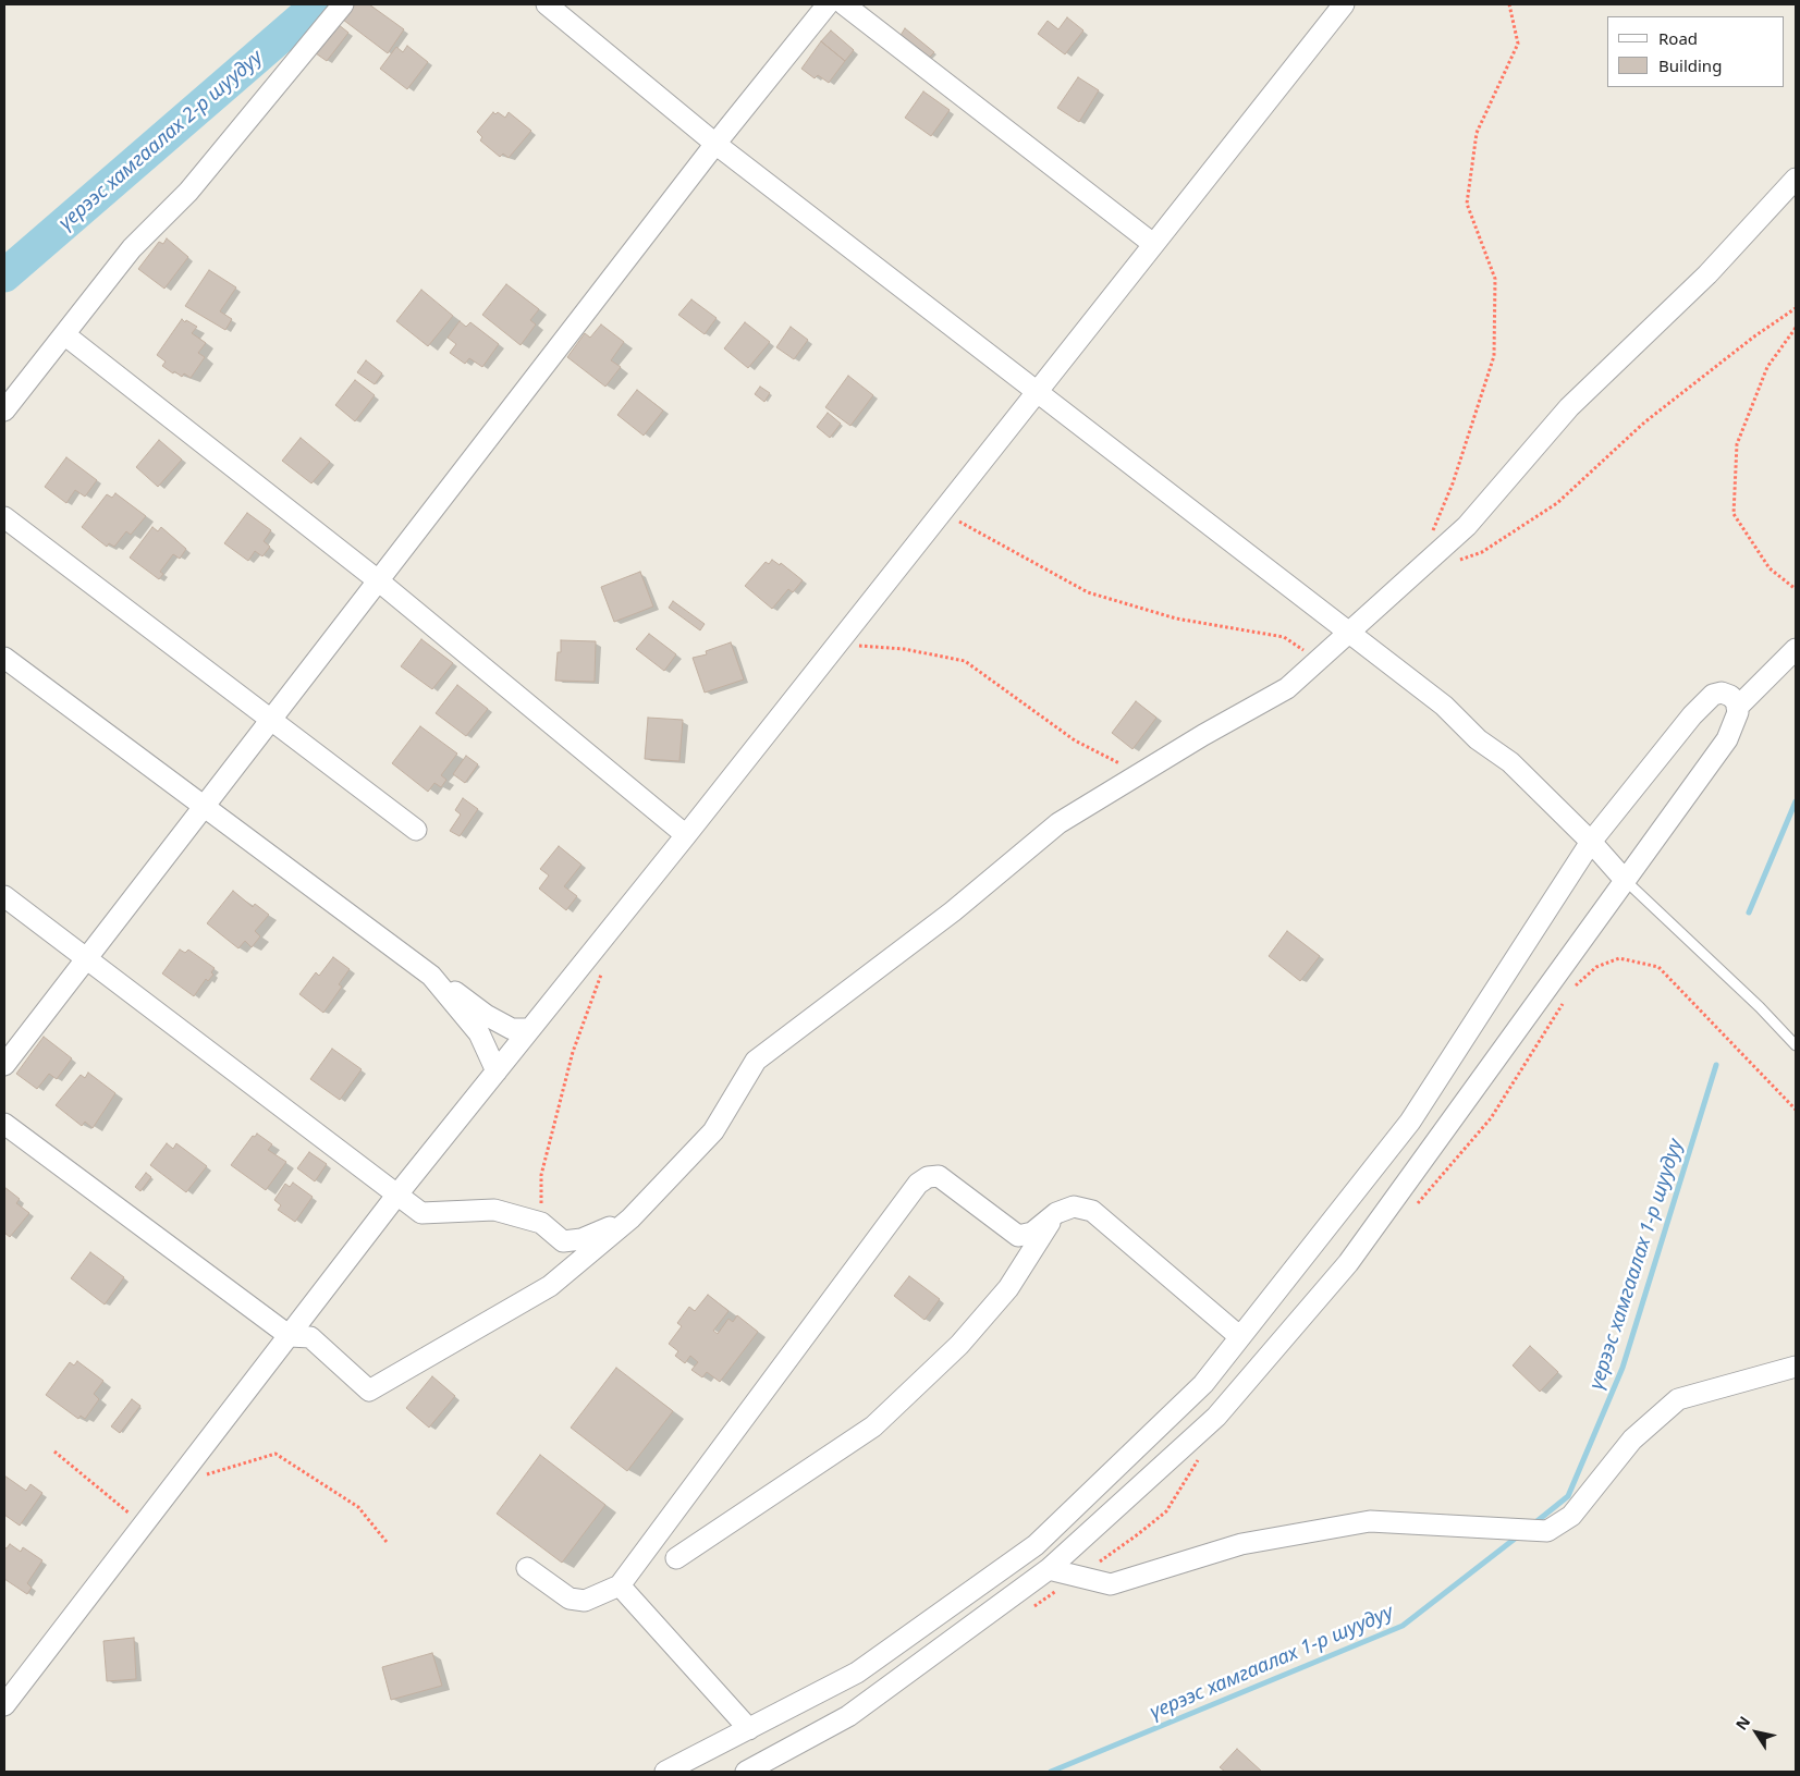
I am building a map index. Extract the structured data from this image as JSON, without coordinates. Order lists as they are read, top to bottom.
{
  "water": ["үерээс хамгаалах 2-р шуудуу", "үерээс хамгаалах 1-р шуудуу"],
  "legend": ["Road", "Building"],
  "north": "top left"
}
